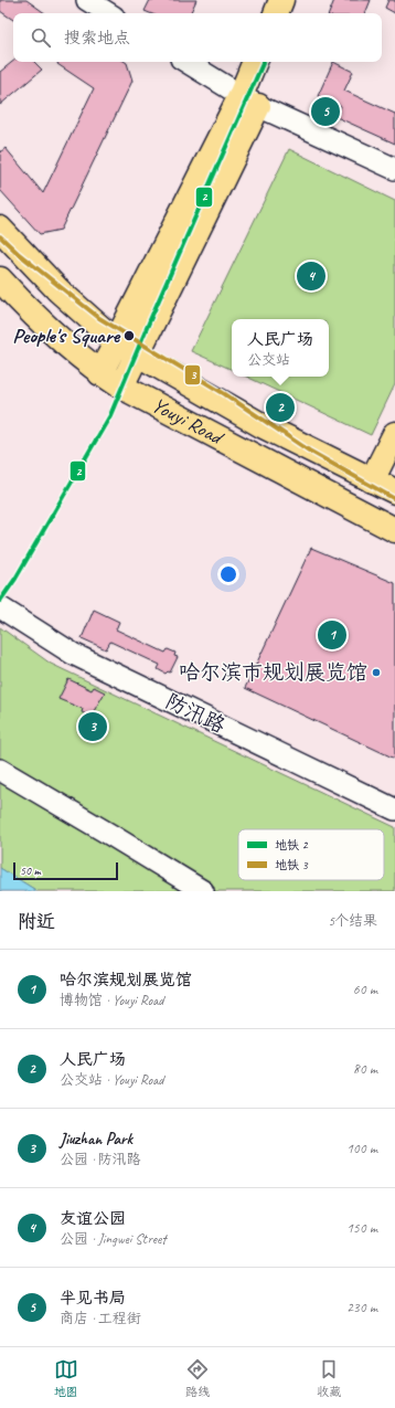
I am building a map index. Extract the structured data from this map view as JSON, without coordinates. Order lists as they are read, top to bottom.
{
  "streets": {
    "main road": ["Youyi Road"],
    "street": ["防汛路"]
  },
  "places": ["People's Square", "哈尔滨市规划展览馆"],
  "lines": ["metro line 2", "metro line 3"],
  "legend": ["地铁 2", "地铁 3"],
  "scale_bar": "50 m",
  "page": {
    "search": "搜索地点",
    "pins": [
      "5",
      "4",
      "2",
      "1",
      "3"
    ],
    "popup": ["人民广场", "公交站"],
    "scale": "50 m",
    "heading": ["附近", "5个结果"],
    "list": [
      {
        "mark": "1",
        "name": "哈尔滨规划展览馆",
        "note": "博物馆 · Youyi Road",
        "value": "60 m"
      },
      {
        "mark": "2",
        "name": "人民广场",
        "note": "公交站 · Youyi Road",
        "value": "80 m"
      },
      {
        "mark": "3",
        "name": "Jiuzhan Park",
        "note": "公园 · 防汛路",
        "value": "100 m"
      },
      {
        "mark": "4",
        "name": "友谊公园",
        "note": "公园 · Jingwei Street",
        "value": "150 m"
      },
      {
        "mark": "5",
        "name": "半见书局",
        "note": "商店 · 工程街",
        "value": "230 m"
      }
    ],
    "nav": ["地图", "路线", "收藏"]
  }
}
